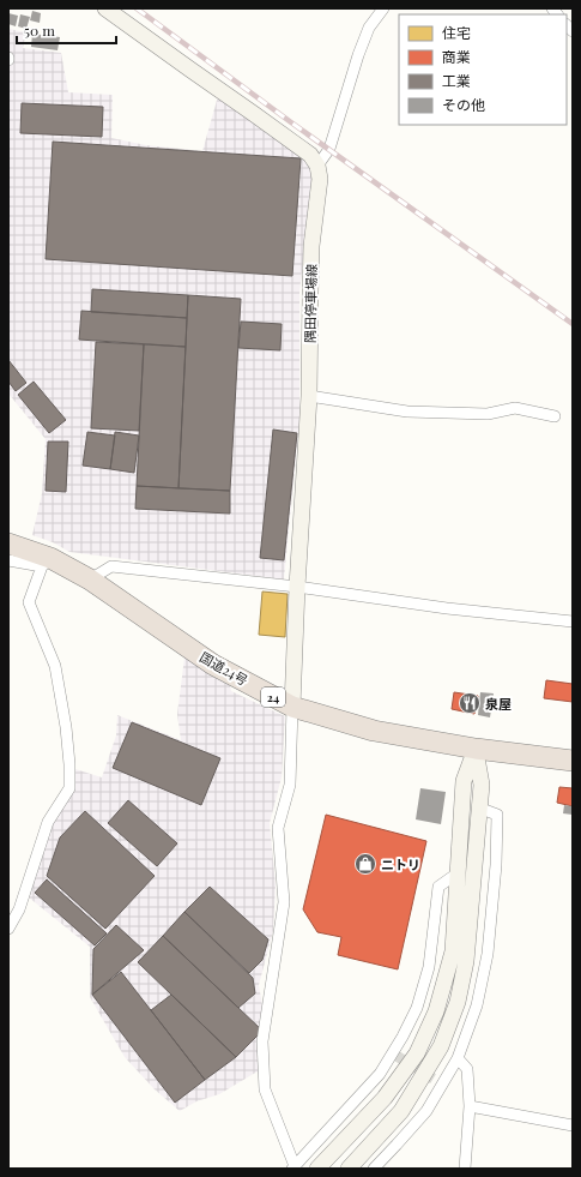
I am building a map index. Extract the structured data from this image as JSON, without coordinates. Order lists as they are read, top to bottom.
{
  "streets": {
    "highway": ["国道24号", "24"],
    "street": ["隅田停車場線"]
  },
  "crossings": [
    ["隅田停車場線", "国道24号"]
  ],
  "places": {
    "restaurant": ["泉屋"],
    "shop": ["ニトリ"]
  },
  "legend": [
    "住宅",
    "商業",
    "工業",
    "その他"
  ],
  "scale_bar": "50 m"
}
